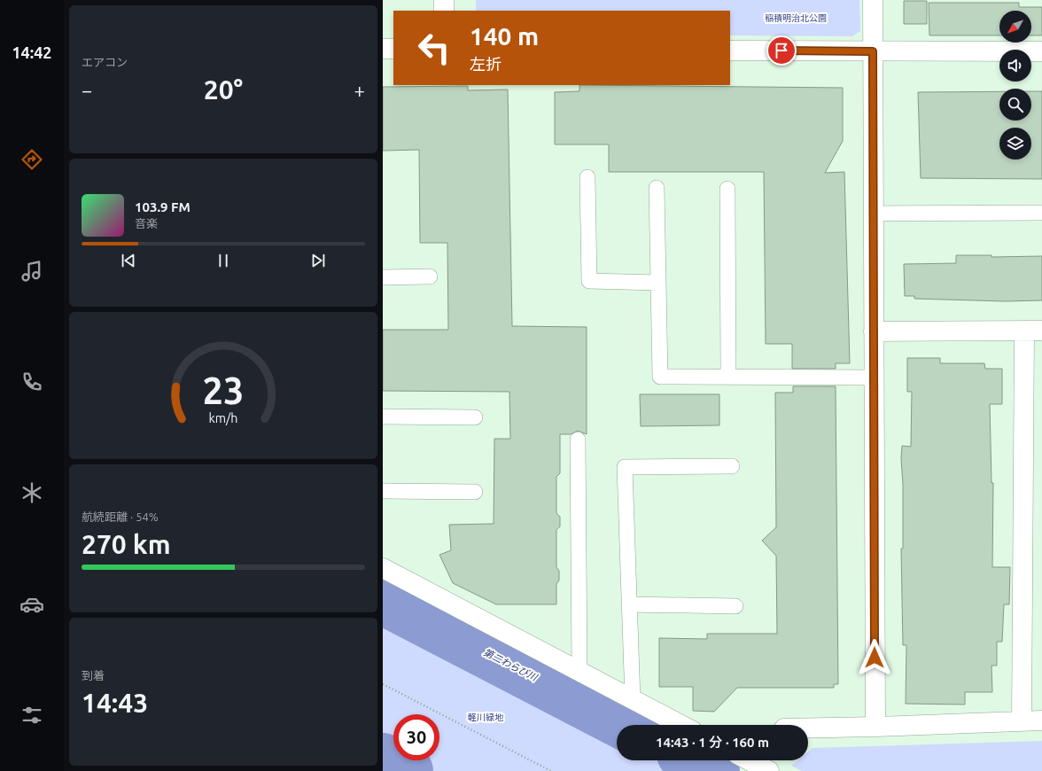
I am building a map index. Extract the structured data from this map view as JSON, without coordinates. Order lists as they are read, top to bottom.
{
  "water": ["第二わらび川"],
  "parks": ["稲積明治北公園", "軽川緑地"],
  "north": "bottom left",
  "page": {
    "tabs": "14:42",
    "tile": [
      "エアコン",
      ["航続距離 · 54%", "270 km"],
      ["到着", "14:43"]
    ],
    "turn": ["140 m", "左折"],
    "heat": ["−", "20°", "+"],
    "song": ["103.9 FM", "音楽"],
    "limit": "30",
    "trip": "14:43 · 1 分 · 160 m",
    "gauge": ["23", "km/h"]
  }
}
